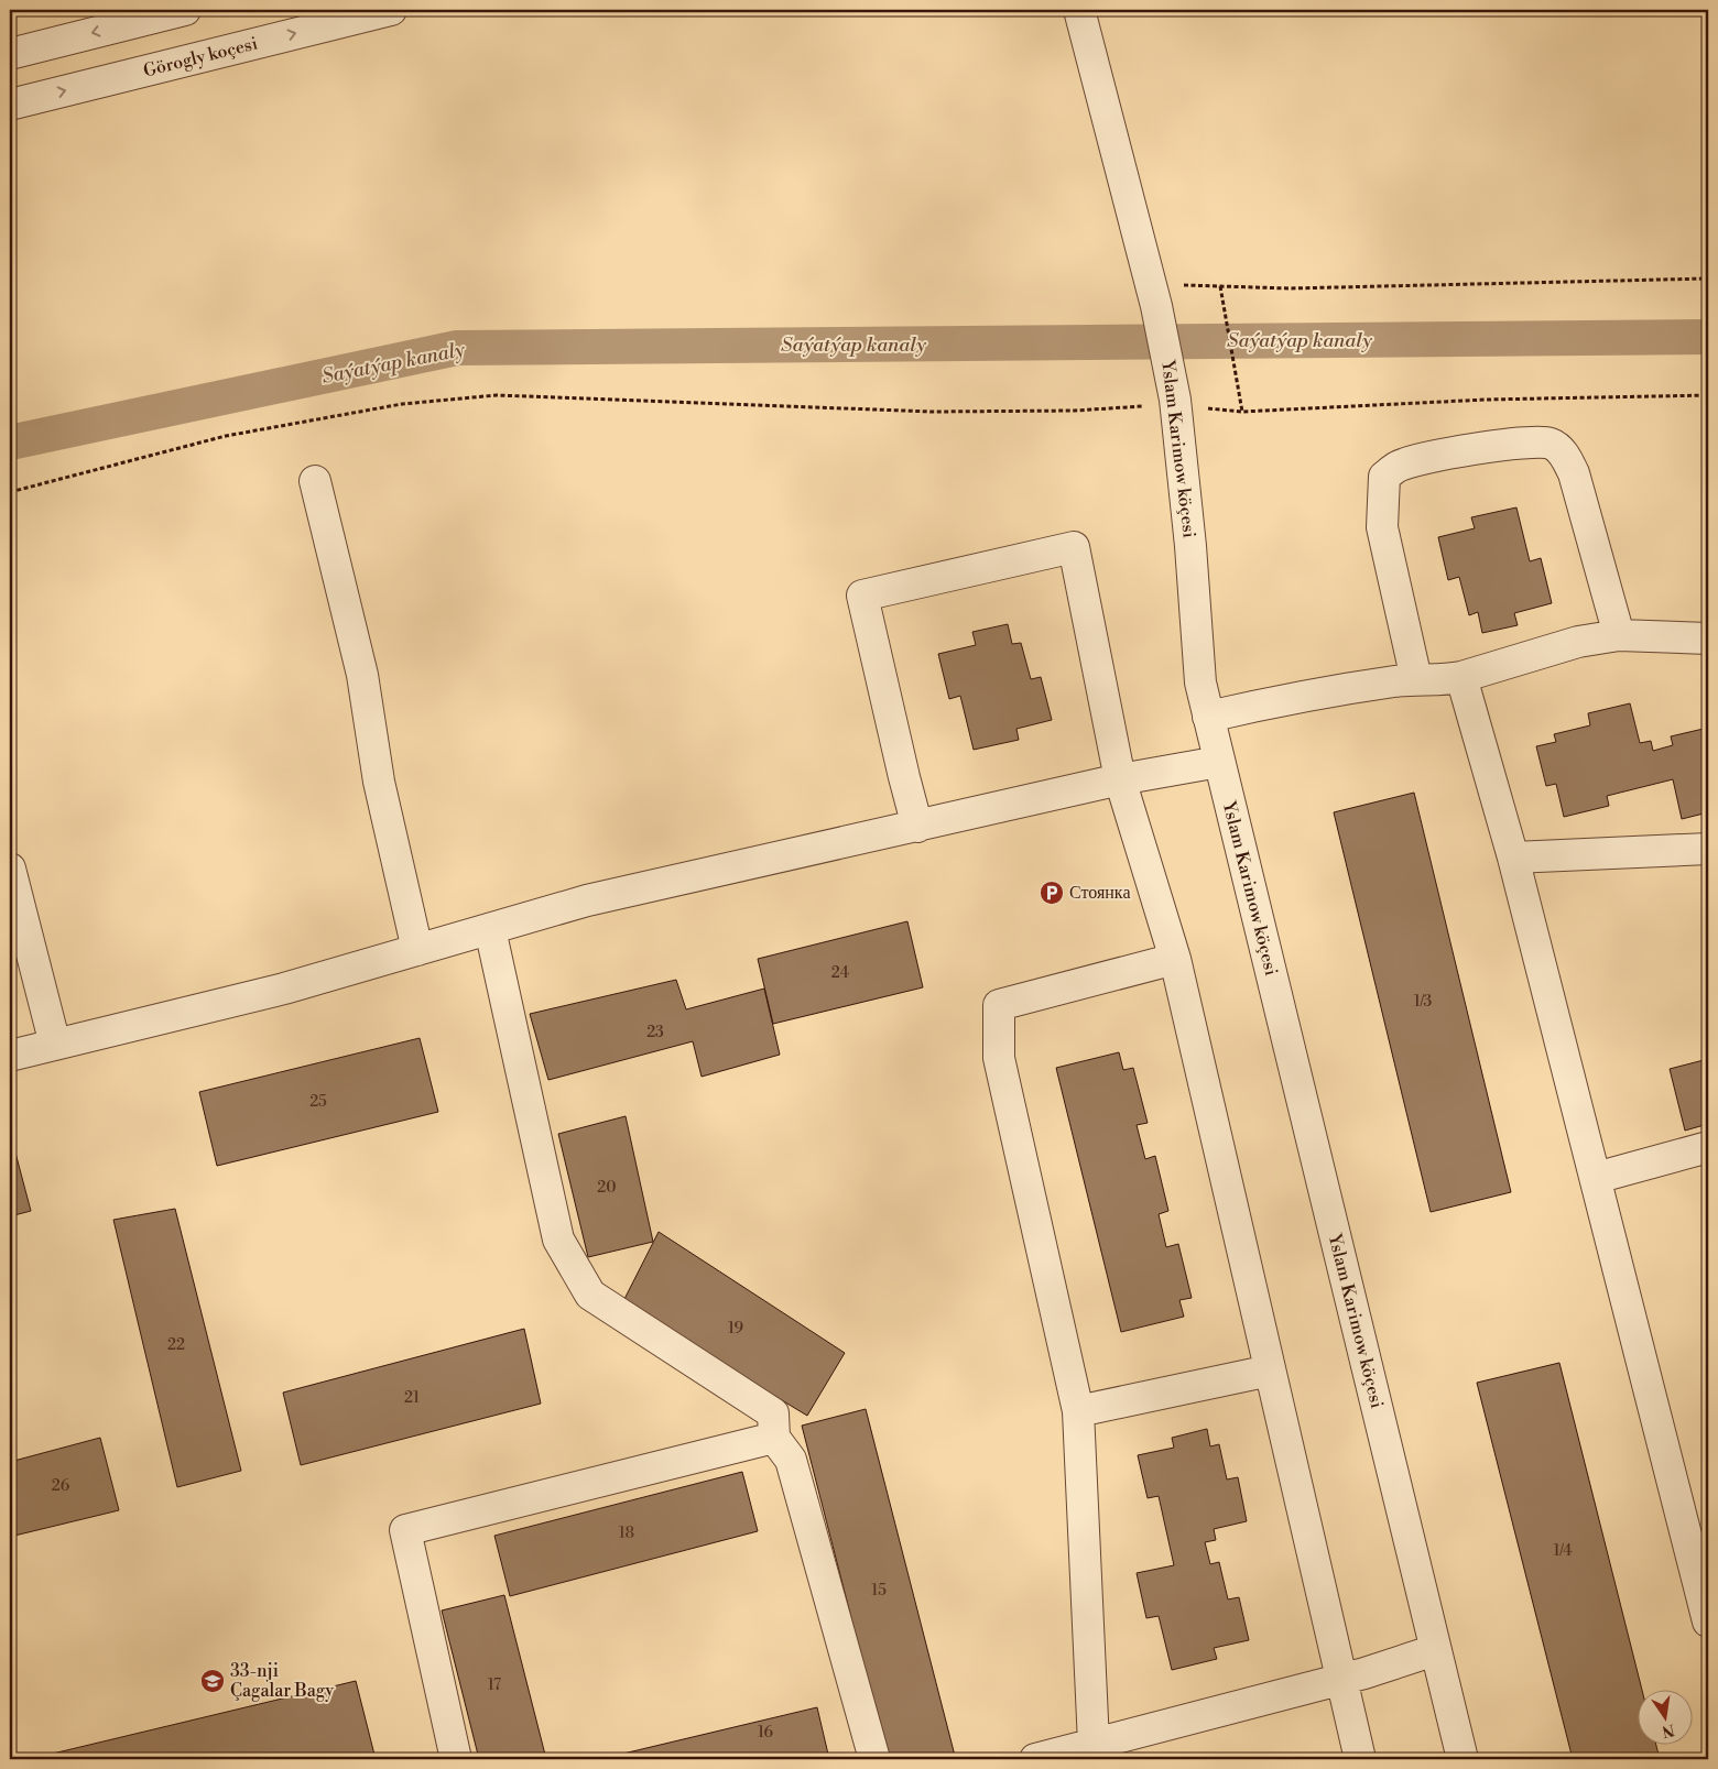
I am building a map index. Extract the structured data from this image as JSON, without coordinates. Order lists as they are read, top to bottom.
{
  "streets": {
    "street": ["Görogly koçesi", "Yslam Karimow köçesi"]
  },
  "water": ["Saýatýap kanaly"],
  "places": {
    "parking": ["Стоянка"],
    "school or university": ["33-nji Çagalar Bagy"]
  },
  "house_numbers": [
    "24",
    "1/3",
    "23",
    "25",
    "20",
    "19",
    "22",
    "21",
    "26",
    "18",
    "1/4",
    "15",
    "17",
    "16"
  ],
  "north": "bottom"
}
